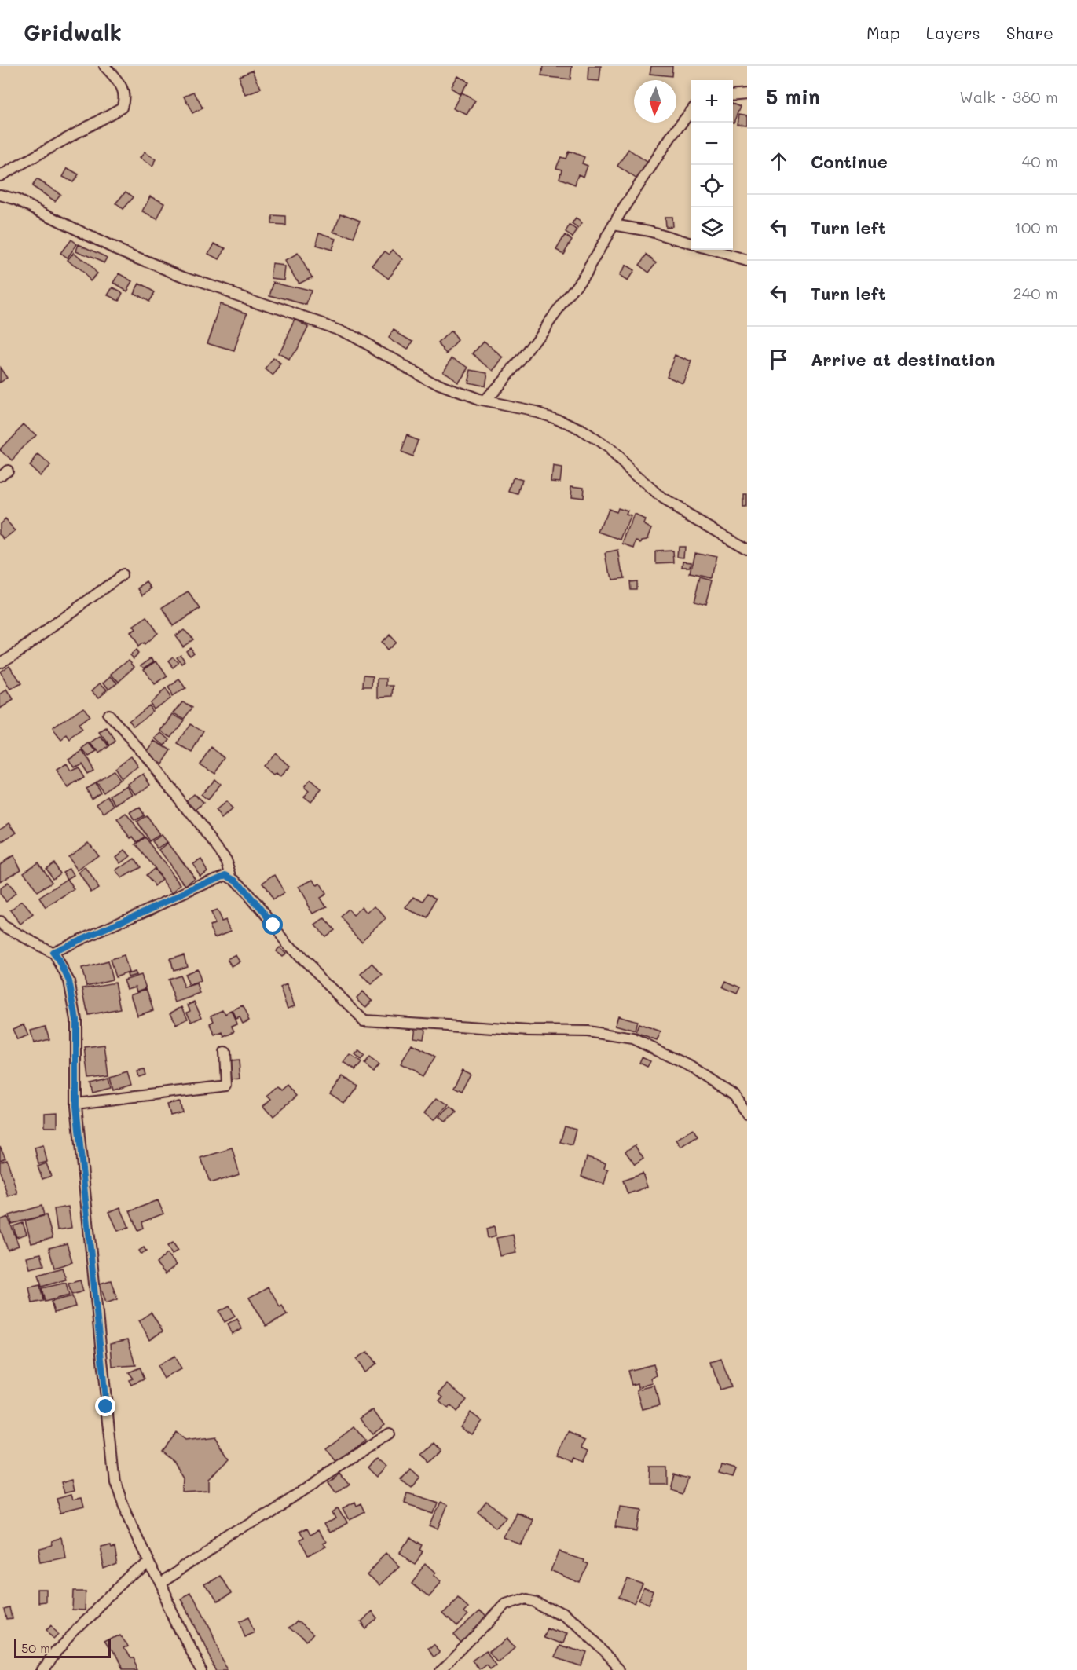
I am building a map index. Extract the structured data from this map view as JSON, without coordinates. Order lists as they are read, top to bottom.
{
  "scale_bar": "50 m",
  "north": "bottom",
  "page": {
    "header": "Gridwalk",
    "nav": ["Map", "Layers", "Share"],
    "heading": ["5 min", "Walk · 380 m"],
    "map_buttons": ["+", "−"],
    "list": [
      ["Continue", "40 m"],
      ["Turn left", "100 m"],
      ["Turn left", "240 m"],
      "Arrive at destination"
    ],
    "scale": "50 m"
  }
}
